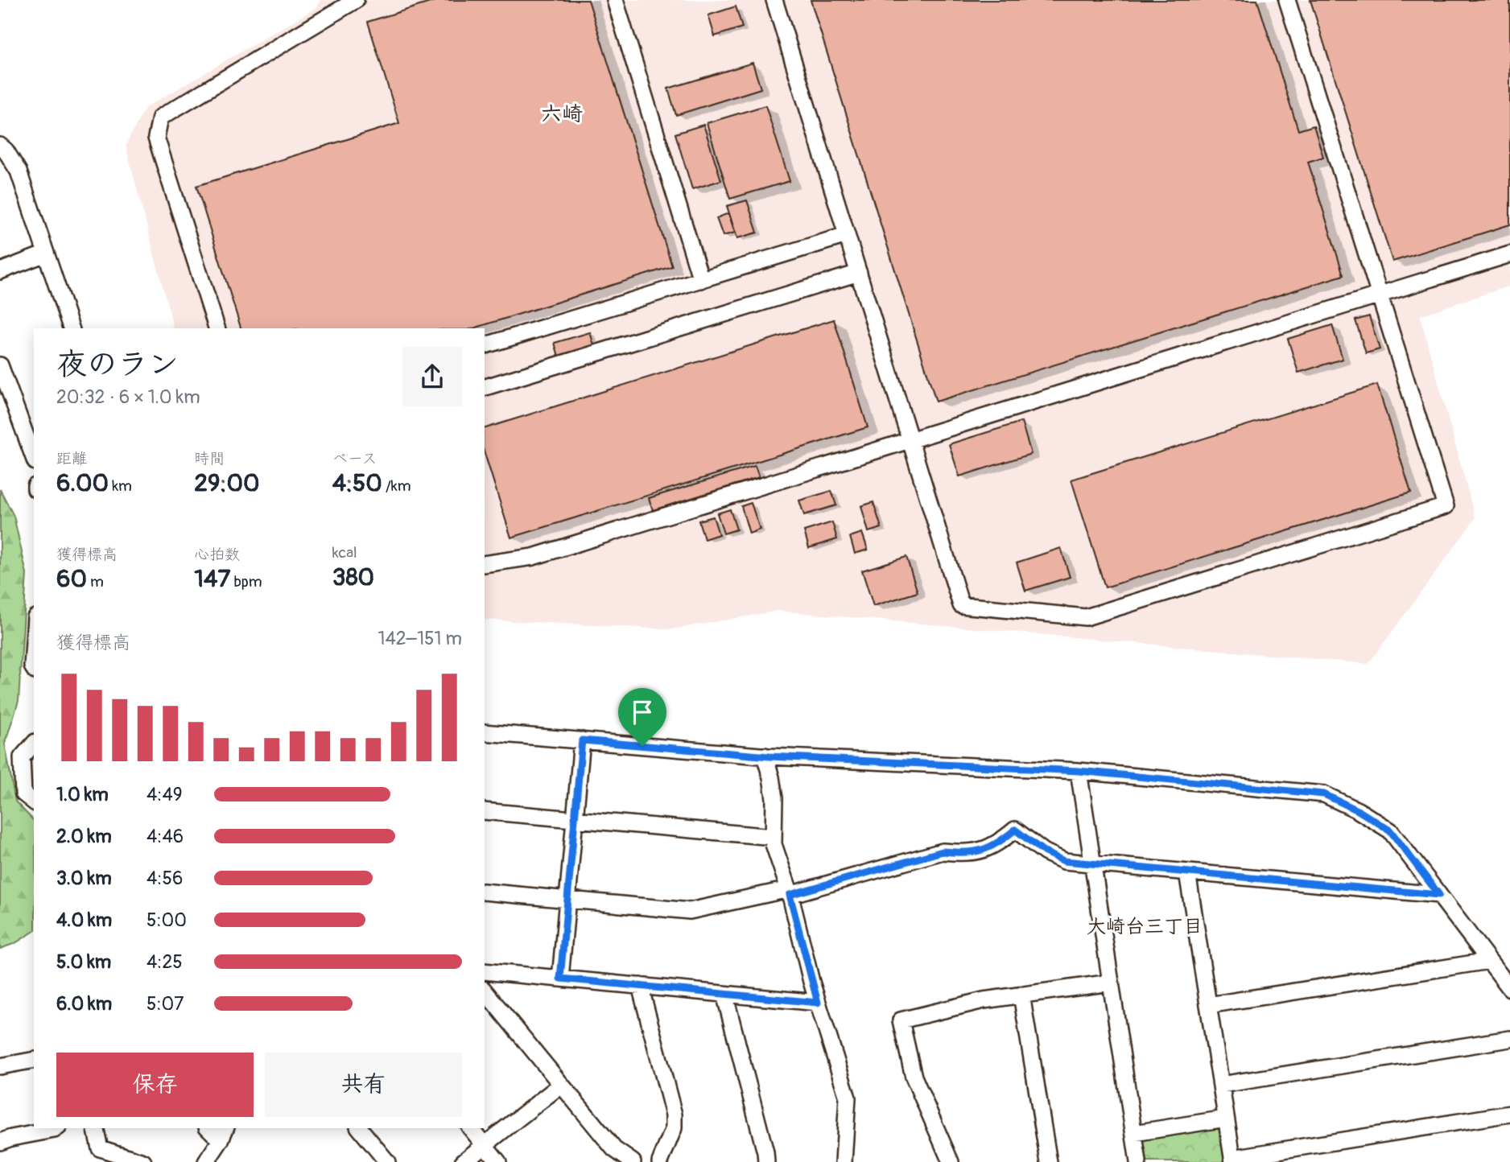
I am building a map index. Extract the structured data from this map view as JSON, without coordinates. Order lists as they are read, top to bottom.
{
  "districts": ["六崎", "大崎台三丁目"],
  "page": {
    "heading": ["夜のラン", "20:32 · 6 × 1.0 km"],
    "stats": [
      ["距離", "6.00 km"],
      ["時間", "29:00"],
      ["ペース", "4:50 /km"],
      ["獲得標高", "60 m"],
      ["心拍数", "147 bpm"],
      ["kcal", "380"]
    ],
    "chart": ["獲得標高", "142–151 m"],
    "list": [
      {
        "name": "1.0 km",
        "note": "4:49"
      },
      {
        "name": "2.0 km",
        "note": "4:46"
      },
      {
        "name": "3.0 km",
        "note": "4:56"
      },
      {
        "name": "4.0 km",
        "note": "5:00"
      },
      {
        "name": "5.0 km",
        "note": "4:25"
      },
      {
        "name": "6.0 km",
        "note": "5:07"
      }
    ],
    "buttons": ["保存", "共有"]
  }
}
